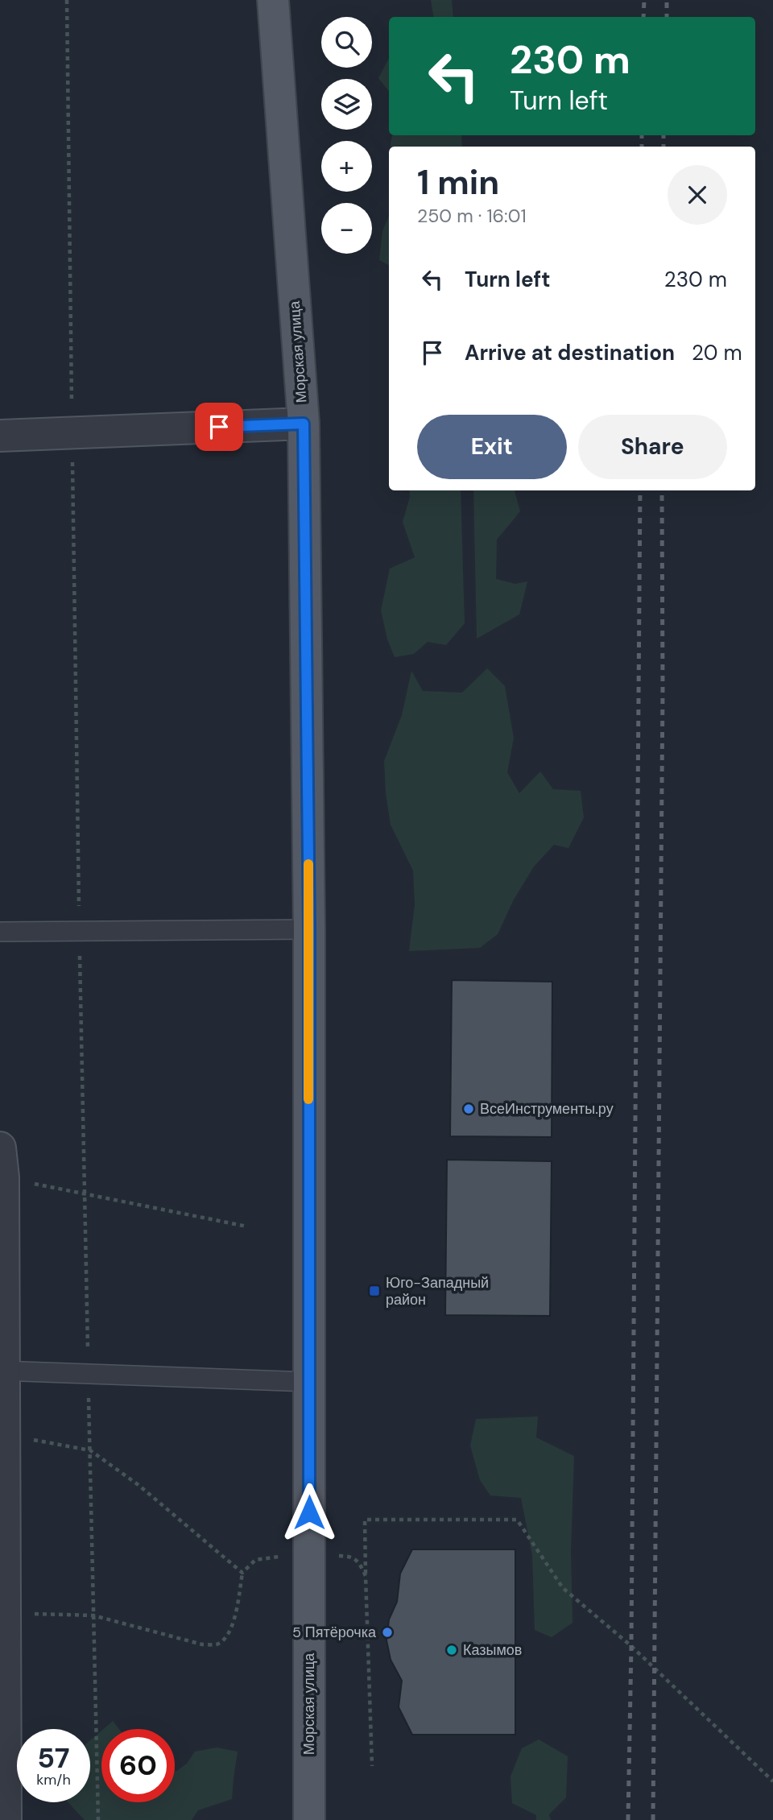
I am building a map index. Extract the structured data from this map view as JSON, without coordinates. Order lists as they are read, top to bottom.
{
  "streets": {
    "main road": ["Морская улица"]
  },
  "places": {
    "other": ["ВсеИнструменты.ру", "5 Пятёрочка", "Казымов"],
    "transit": ["Юго-Западный район"]
  },
  "page": {
    "map_buttons": ["+", "−"],
    "turn": ["230 m", "Turn left"],
    "heading": ["1 min", "250 m · 16:01"],
    "list": [
      {
        "name": "Turn left",
        "value": "230 m"
      },
      {
        "name": "Arrive at destination",
        "value": "20 m"
      }
    ],
    "buttons": ["Exit", "Share"],
    "speed": "57 km/h",
    "limit": "60"
  }
}
